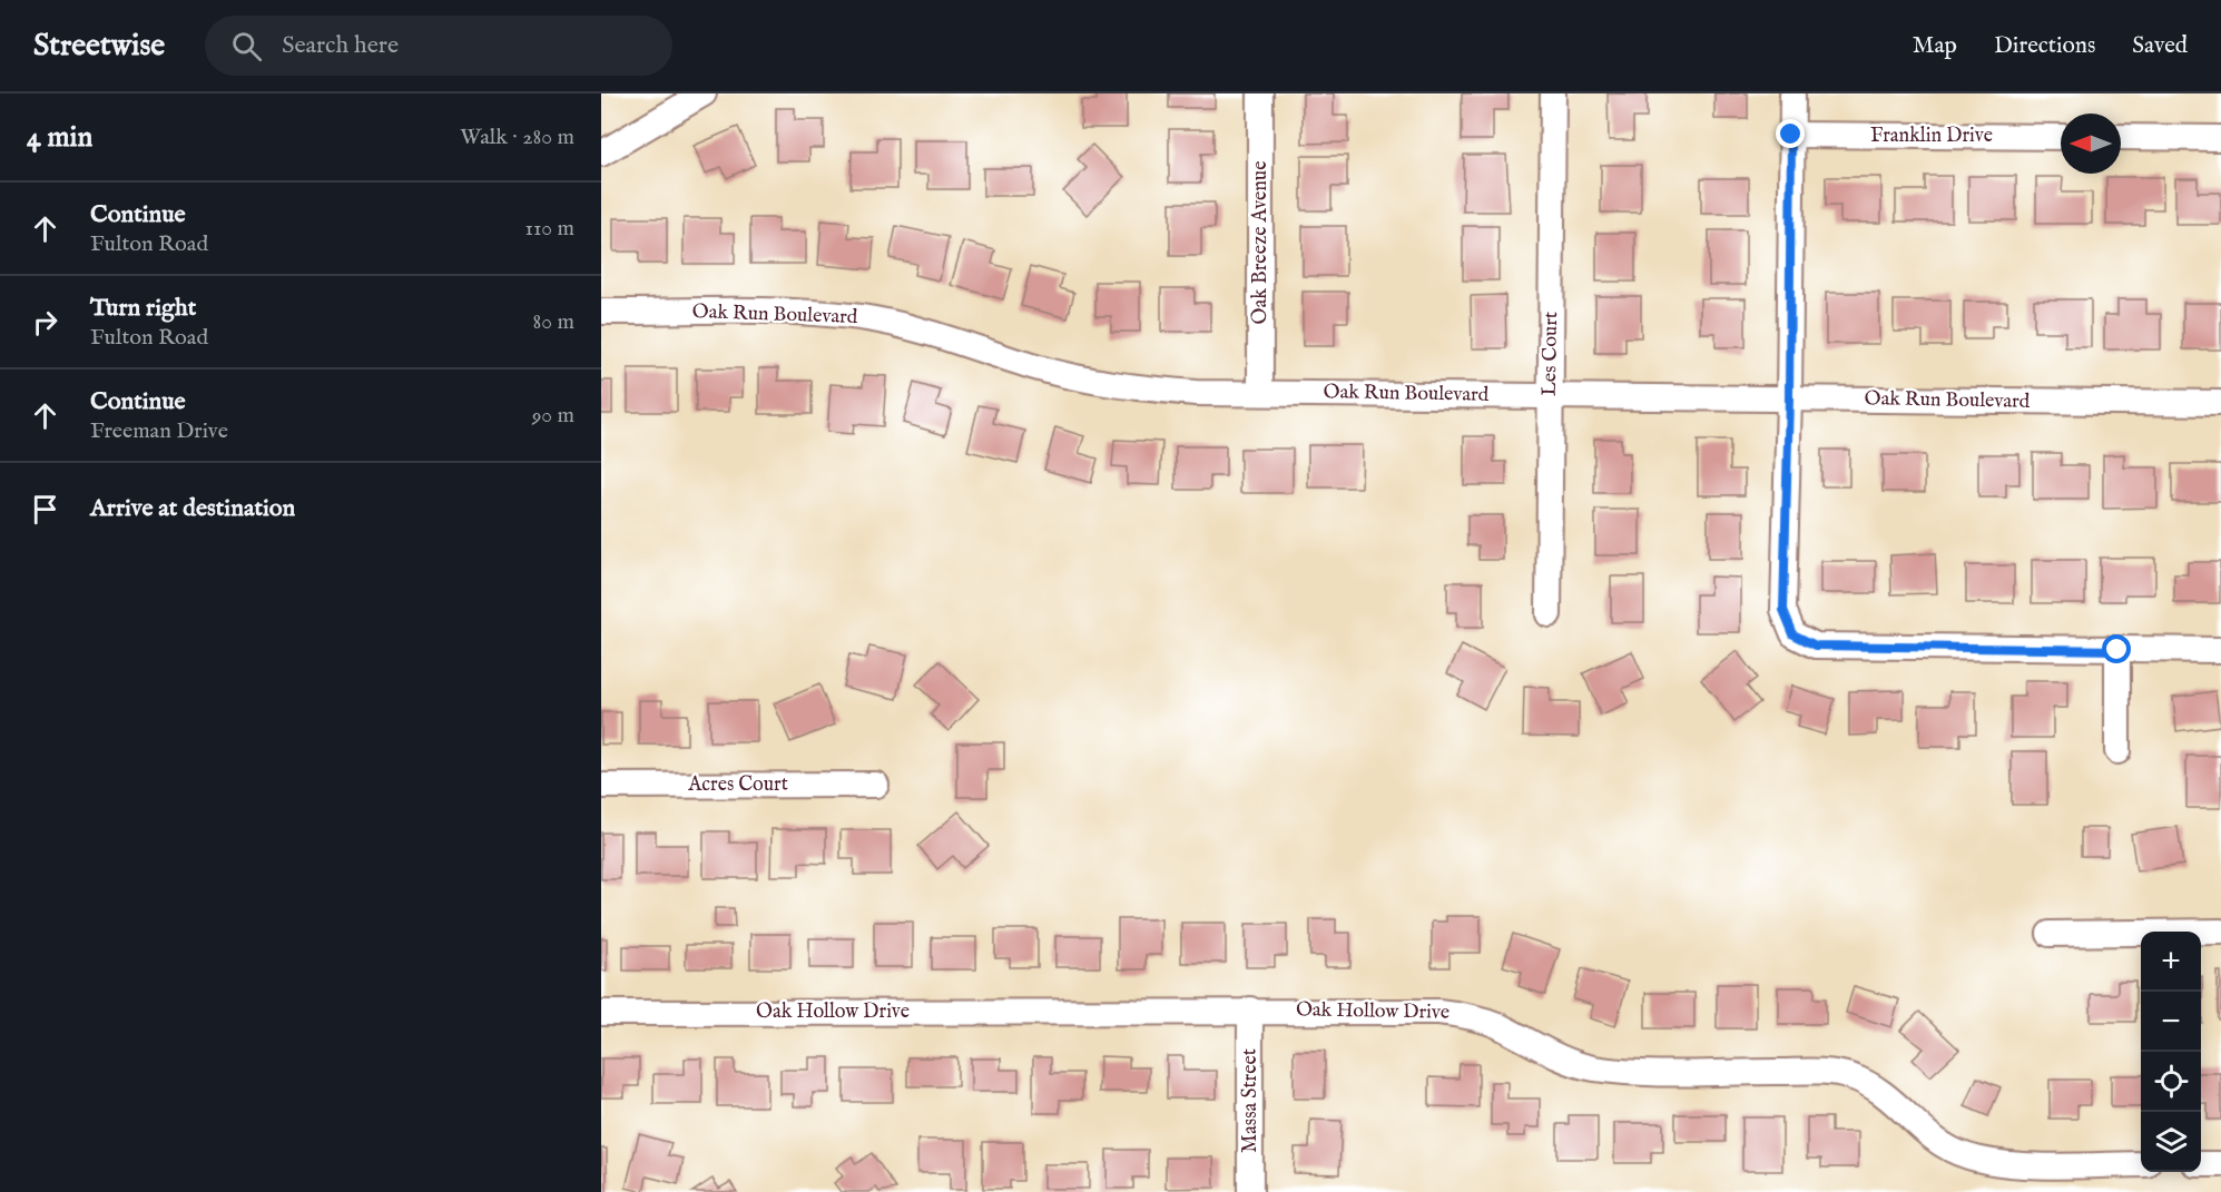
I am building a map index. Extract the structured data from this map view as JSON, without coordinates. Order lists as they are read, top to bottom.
{
  "streets": {
    "street": [
      "Franklin Drive",
      "Oak Breeze Avenue",
      "Oak Run Boulevard",
      "Les Court",
      "Acres Court",
      "Oak Hollow Drive",
      "Massa Street"
    ]
  },
  "crossings": [
    ["Oak Breeze Avenue", "Oak Run Boulevard"],
    ["Oak Run Boulevard", "Les Court"],
    ["Oak Hollow Drive", "Massa Street"]
  ],
  "north": "left",
  "page": {
    "header": "Streetwise",
    "search": "Search here",
    "nav": ["Map", "Directions", "Saved"],
    "heading": ["4 min", "Walk · 280 m"],
    "list": [
      ["Continue", "Fulton Road", "110 m"],
      ["Turn right", "Fulton Road", "80 m"],
      ["Continue", "Freeman Drive", "90 m"],
      "Arrive at destination"
    ],
    "map_buttons": ["+", "−"]
  }
}
